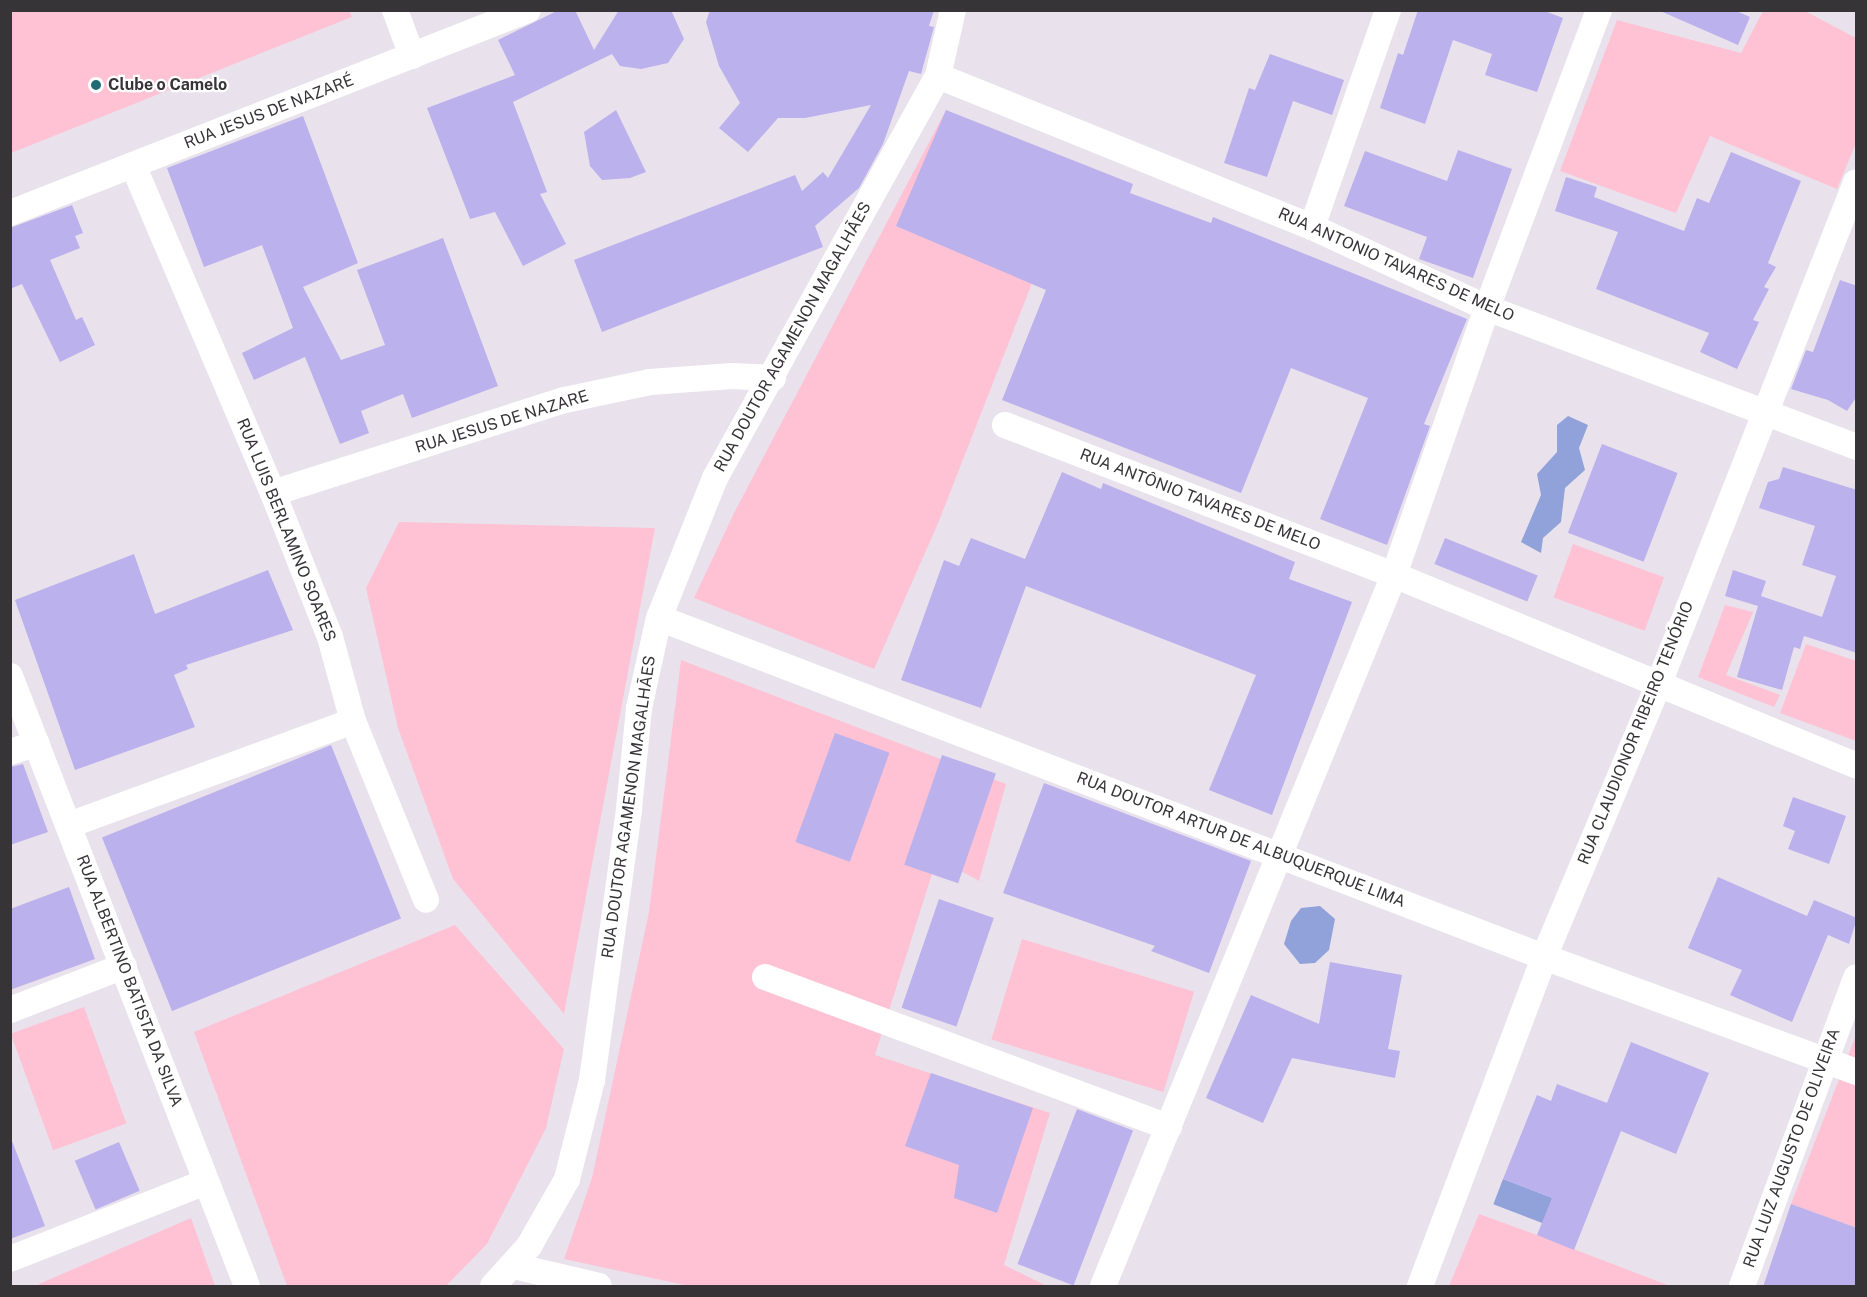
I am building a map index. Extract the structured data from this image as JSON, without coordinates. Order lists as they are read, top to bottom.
{
  "streets": {
    "street": [
      "RUA JESUS DE NAZARÉ",
      "RUA ANTONIO TAVARES DE MELO",
      "RUA DOUTOR AGAMENON MAGALHÃES",
      "RUA JESUS DE NAZARE",
      "RUA ANTÔNIO TAVARES DE MELO",
      "RUA LUIS BERLAMINO SOARES",
      "RUA CLAUDIONOR RIBEIRO TENÓRIO",
      "RUA DOUTOR ARTUR DE ALBUQUERQUE LIMA",
      "RUA ALBERTINO BATISTA DA SILVA",
      "RUA LUIZ AUGUSTO DE OLIVEIRA"
    ]
  },
  "crossings": [
    ["RUA JESUS DE NAZARÉ", "RUA LUIS BERLAMINO SOARES"],
    ["RUA ANTONIO TAVARES DE MELO", "RUA DOUTOR AGAMENON MAGALHÃES"],
    ["RUA ANTONIO TAVARES DE MELO", "RUA CLAUDIONOR RIBEIRO TENÓRIO"],
    ["RUA DOUTOR AGAMENON MAGALHÃES", "RUA JESUS DE NAZARE"],
    ["RUA DOUTOR AGAMENON MAGALHÃES", "RUA DOUTOR ARTUR DE ALBUQUERQUE LIMA"],
    ["RUA JESUS DE NAZARE", "RUA LUIS BERLAMINO SOARES"],
    ["RUA ANTÔNIO TAVARES DE MELO", "RUA CLAUDIONOR RIBEIRO TENÓRIO"],
    ["RUA CLAUDIONOR RIBEIRO TENÓRIO", "RUA DOUTOR ARTUR DE ALBUQUERQUE LIMA"],
    ["RUA DOUTOR ARTUR DE ALBUQUERQUE LIMA", "RUA LUIZ AUGUSTO DE OLIVEIRA"]
  ],
  "places": ["Clube o Camelo"]
}
